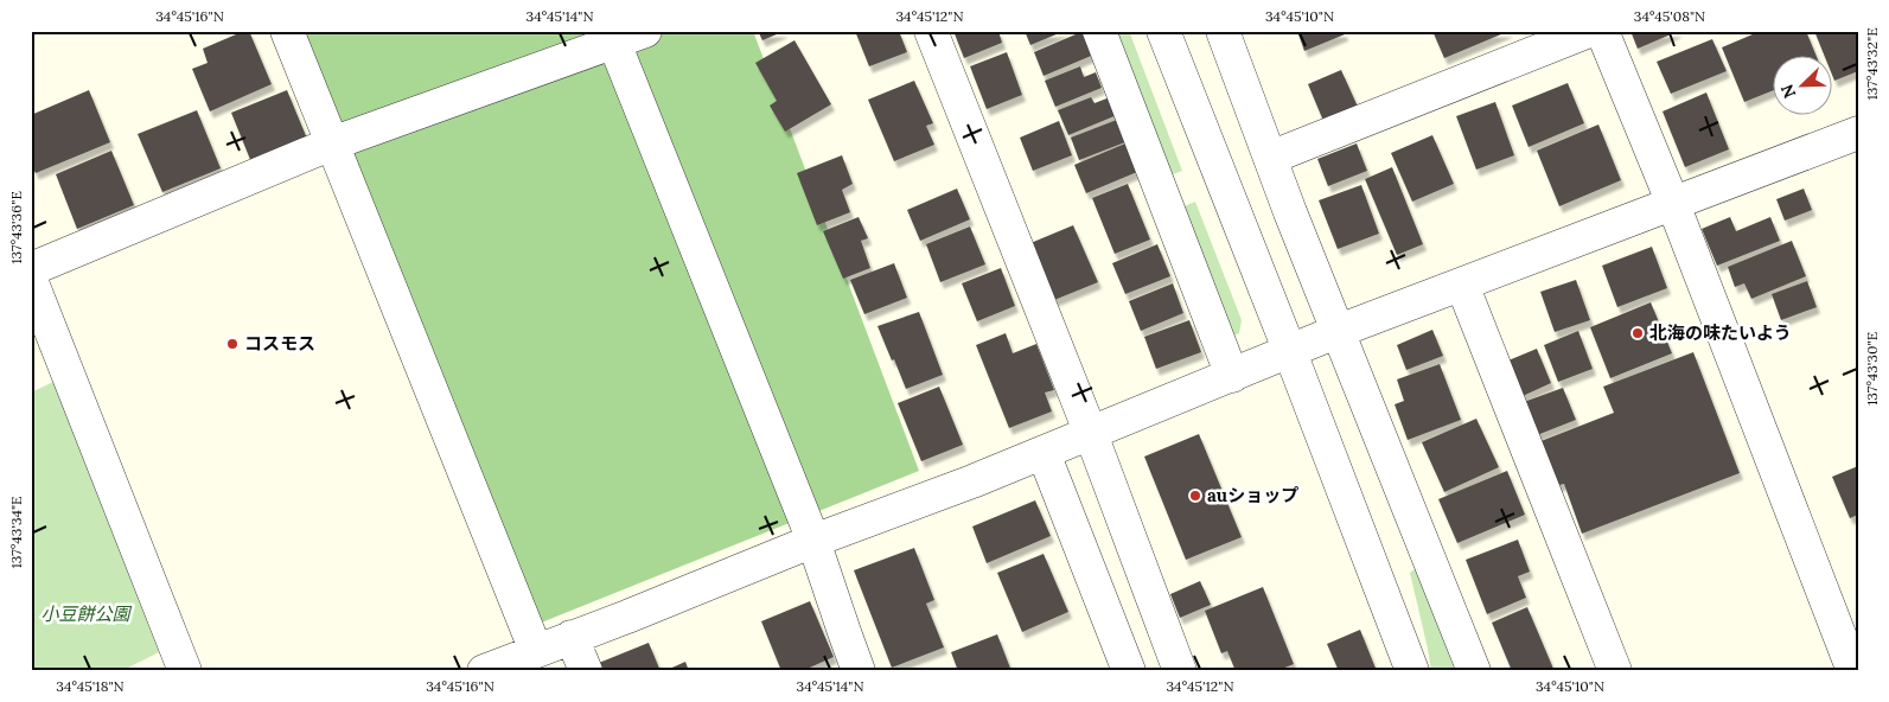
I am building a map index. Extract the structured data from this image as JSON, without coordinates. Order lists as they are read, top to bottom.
{
  "parks": ["小豆餅公園"],
  "places": ["北海の味たいよう", "コスモス", "auショップ"],
  "north": "bottom left",
  "coordinates": [
    "34°45'16\"N",
    "34°45'14\"N",
    "34°45'12\"N",
    "34°45'10\"N",
    "34°45'08\"N",
    "137°43'32\"E",
    "137°43'36\"E",
    "137°43'30\"E",
    "137°43'34\"E",
    "34°45'18\"N"
  ]
}
